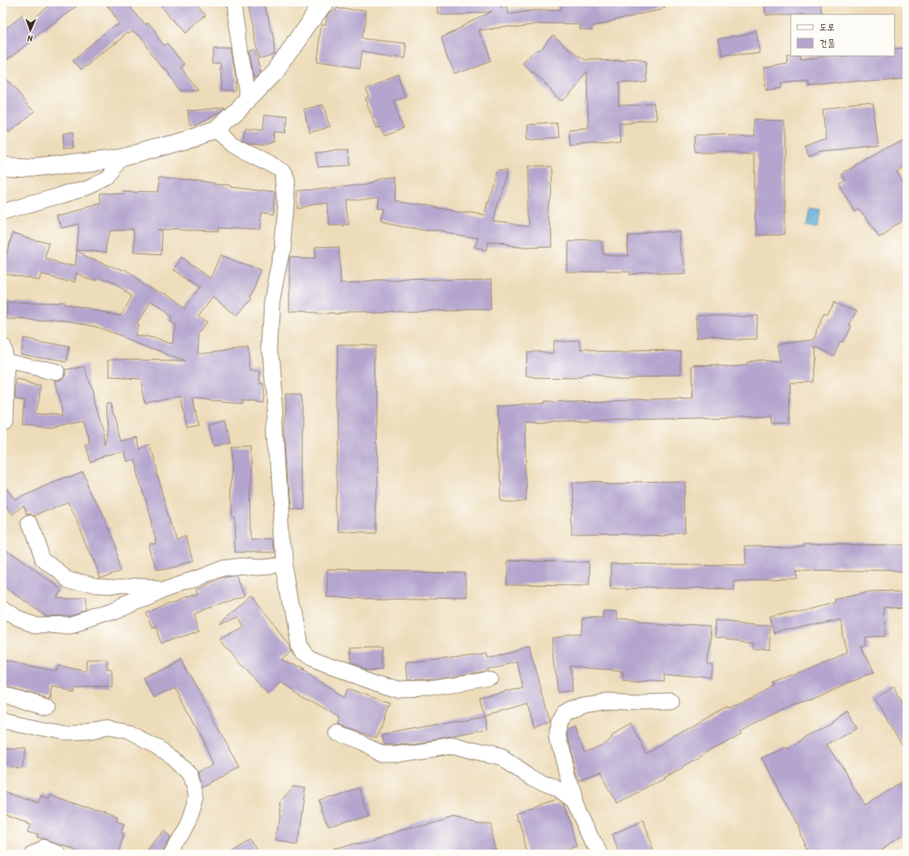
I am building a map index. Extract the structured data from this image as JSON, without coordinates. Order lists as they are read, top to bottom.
{
  "legend": ["도로", "건물"],
  "north": "bottom"
}
